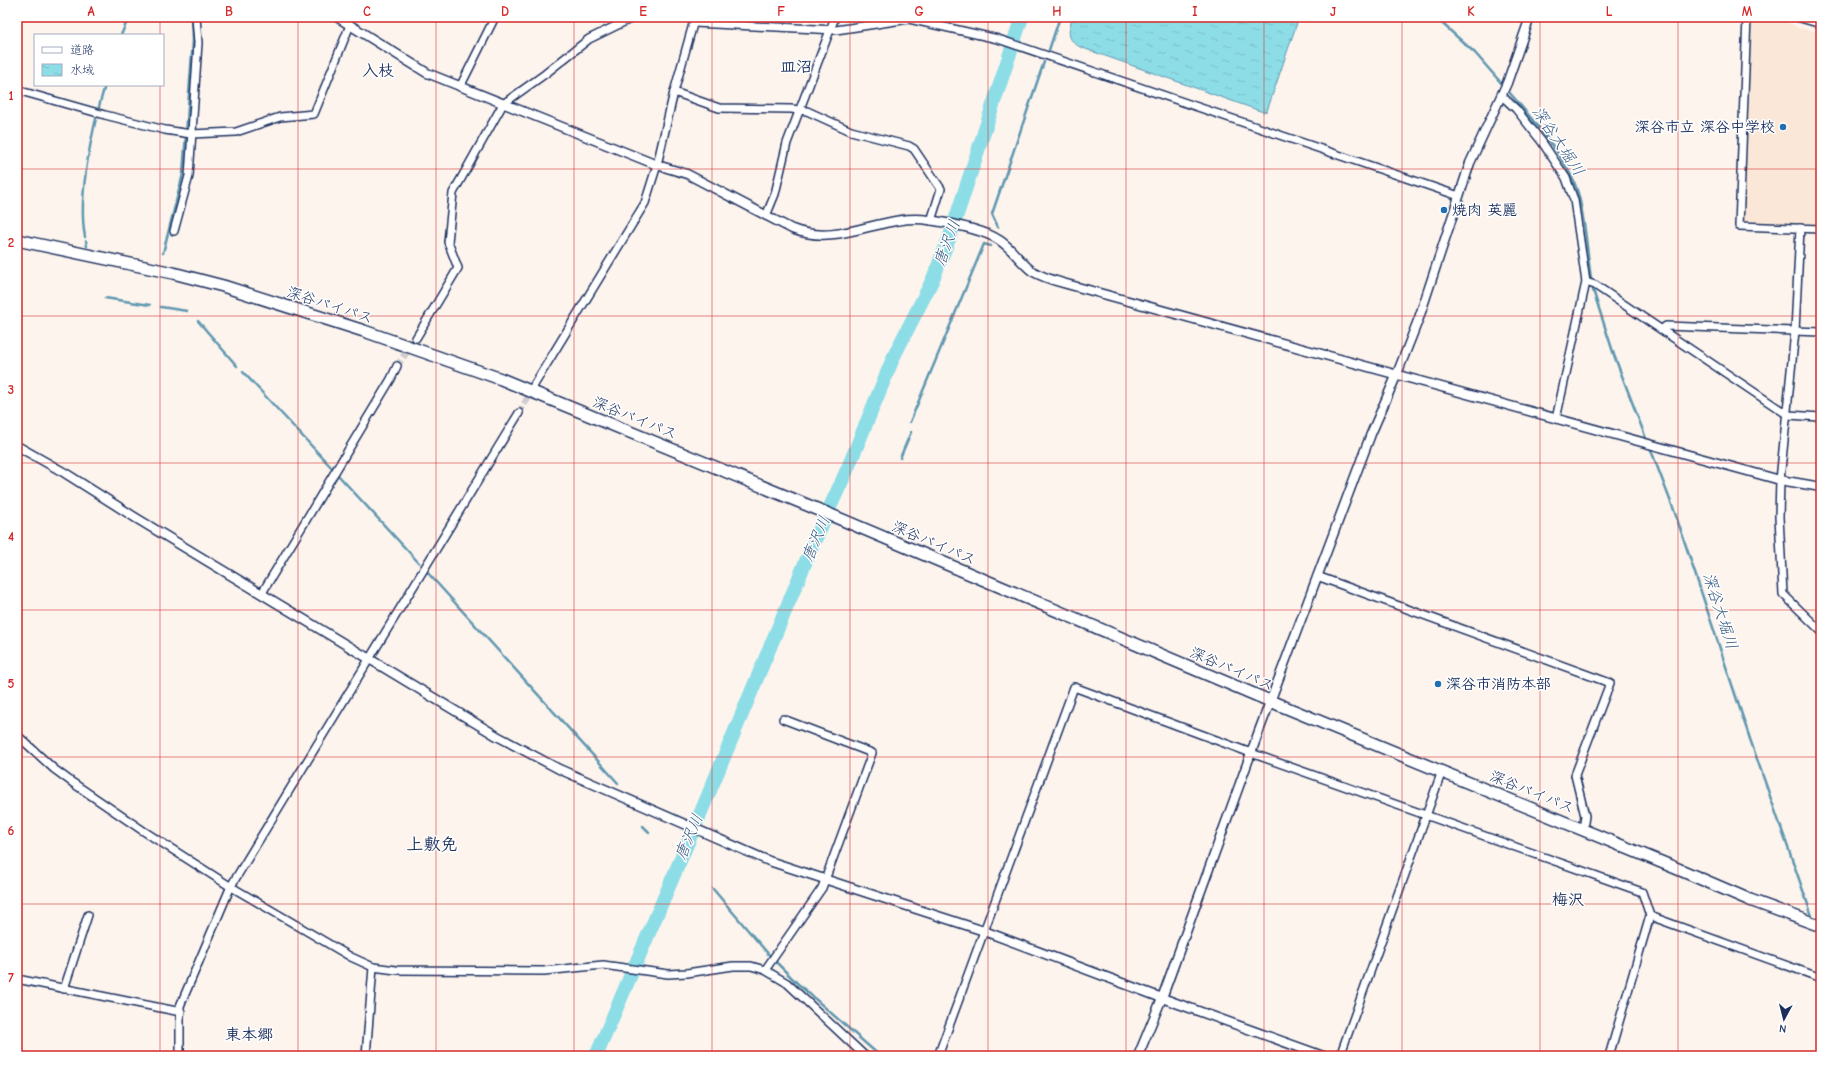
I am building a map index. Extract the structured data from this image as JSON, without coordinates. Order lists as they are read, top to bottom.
{
  "streets": {
    "highway": ["深谷バイパス"]
  },
  "districts": [
    "皿沼",
    "入枝",
    "上敷免",
    "梅沢",
    "東本郷"
  ],
  "water": ["深谷大堀川", "唐沢川"],
  "places": ["深谷市立 深谷中学校", "焼肉 英麗", "深谷市消防本部"],
  "legend": ["道路", "水域"],
  "north": "bottom",
  "grid": {
    "columns": [
      "A",
      "B",
      "C",
      "D",
      "E",
      "F",
      "G",
      "H",
      "I",
      "J",
      "K",
      "L",
      "M"
    ],
    "rows": [
      "1",
      "2",
      "3",
      "4",
      "5",
      "6",
      "7"
    ]
  }
}
